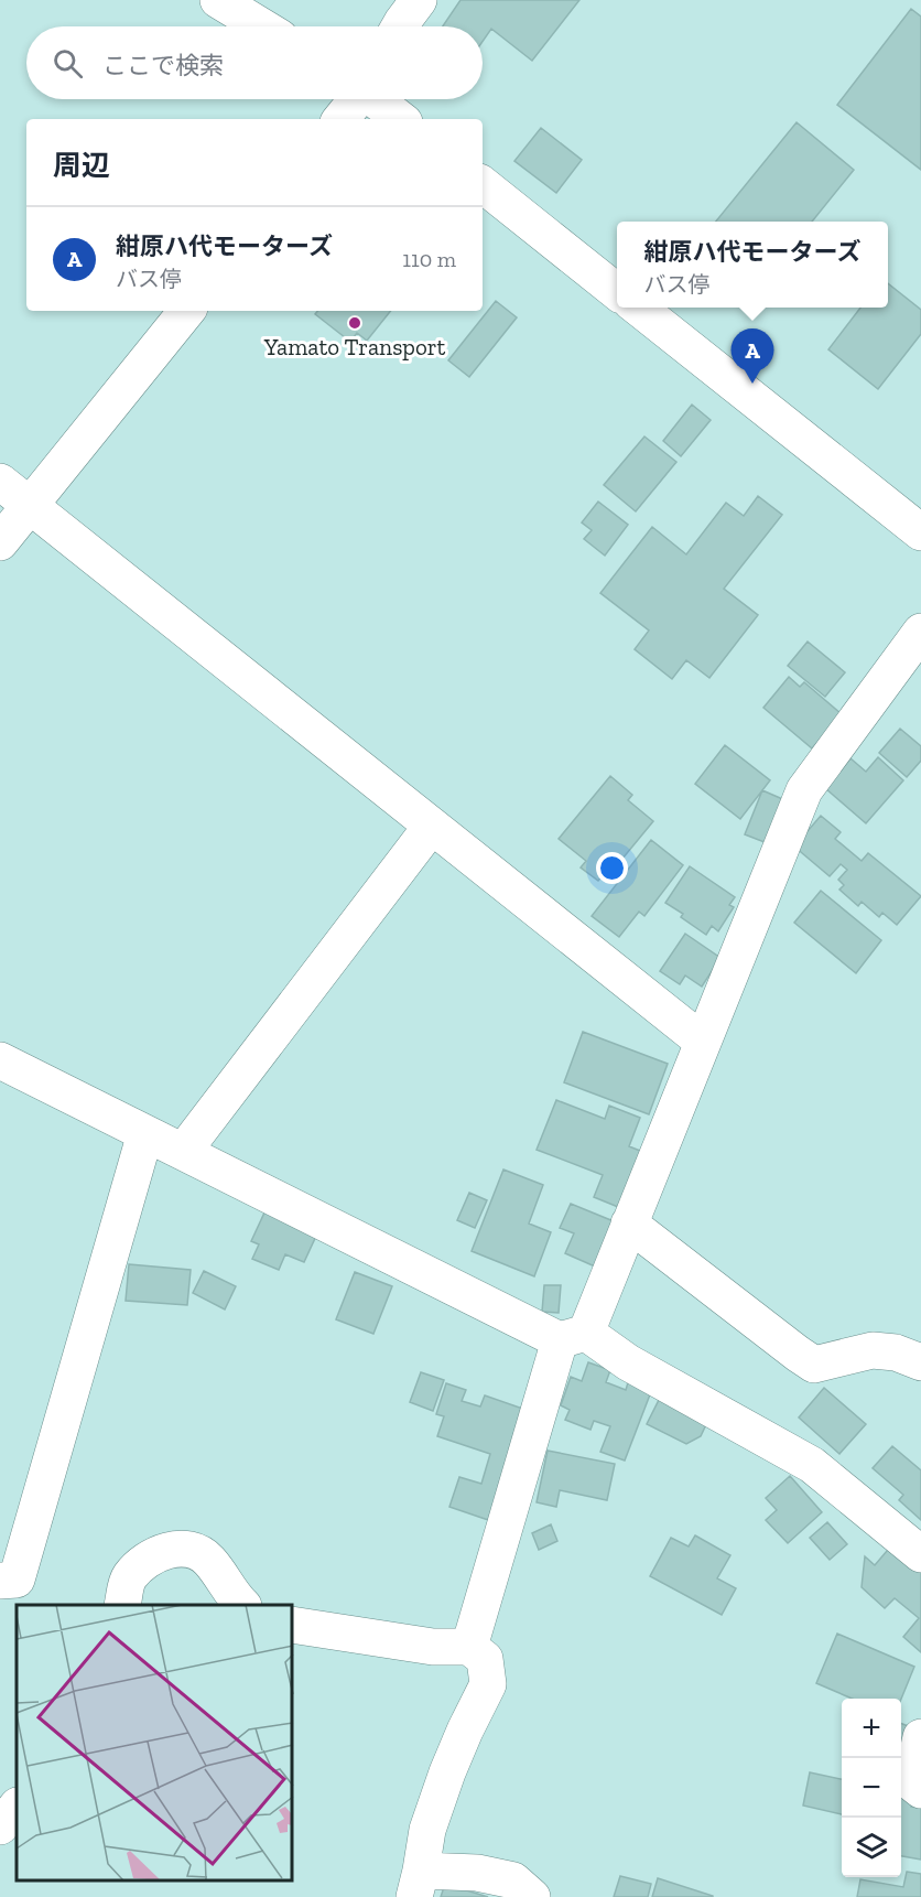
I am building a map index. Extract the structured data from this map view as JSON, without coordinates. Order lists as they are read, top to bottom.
{
  "places": ["Yamato Transport"],
  "page": {
    "search": "ここで検索",
    "heading": "周辺",
    "list": [
      {
        "mark": "A",
        "name": "紺原ハ代モーターズ",
        "note": "バス停",
        "value": "110 m"
      }
    ],
    "popup": ["紺原ハ代モーターズ", "バス停"],
    "pins": "A",
    "map_buttons": ["+", "−"]
  }
}
